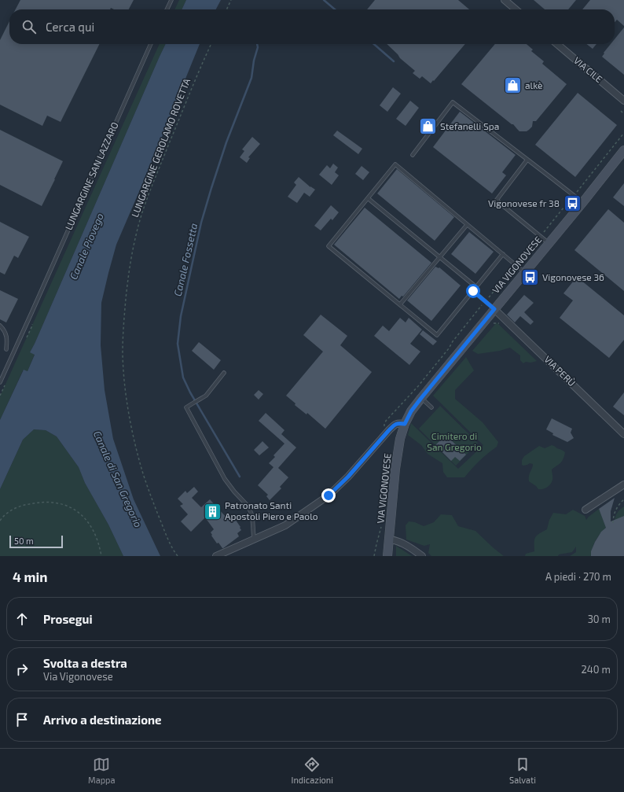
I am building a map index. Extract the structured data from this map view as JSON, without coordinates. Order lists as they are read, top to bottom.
{
  "streets": {
    "main road": ["VIA VIGONOVESE"],
    "street": ["VIA CILE", "VIA PERÙ"],
    "lane": ["LUNGARGINE SAN LAZZARO"],
    "path": ["LUNGARGINE GEROLAMO ROVETTA"]
  },
  "crossings": [
    ["VIA VIGONOVESE", "VIA PERÙ"]
  ],
  "water": ["Canale Piovego", "Canale Fossetta", "Canale di San Gregorio"],
  "parks": ["Cimitero di San Gregorio"],
  "places": {
    "shop": ["alkè", "Stefanelli Spa"],
    "bus stop": ["Vigonovese fr 38", "Vigonovese 36"],
    "building": ["Patronato Santi Apostoli Piero e Paolo"]
  },
  "scale_bar": "50 m",
  "page": {
    "search": "Cerca qui",
    "scale": "50 m",
    "heading": ["4 min", "A piedi · 270 m"],
    "list": [
      ["Prosegui", "30 m"],
      ["Svolta a destra", "Via Vigonovese", "240 m"],
      "Arrivo a destinazione"
    ],
    "nav": ["Mappa", "Indicazioni", "Salvati"]
  }
}
